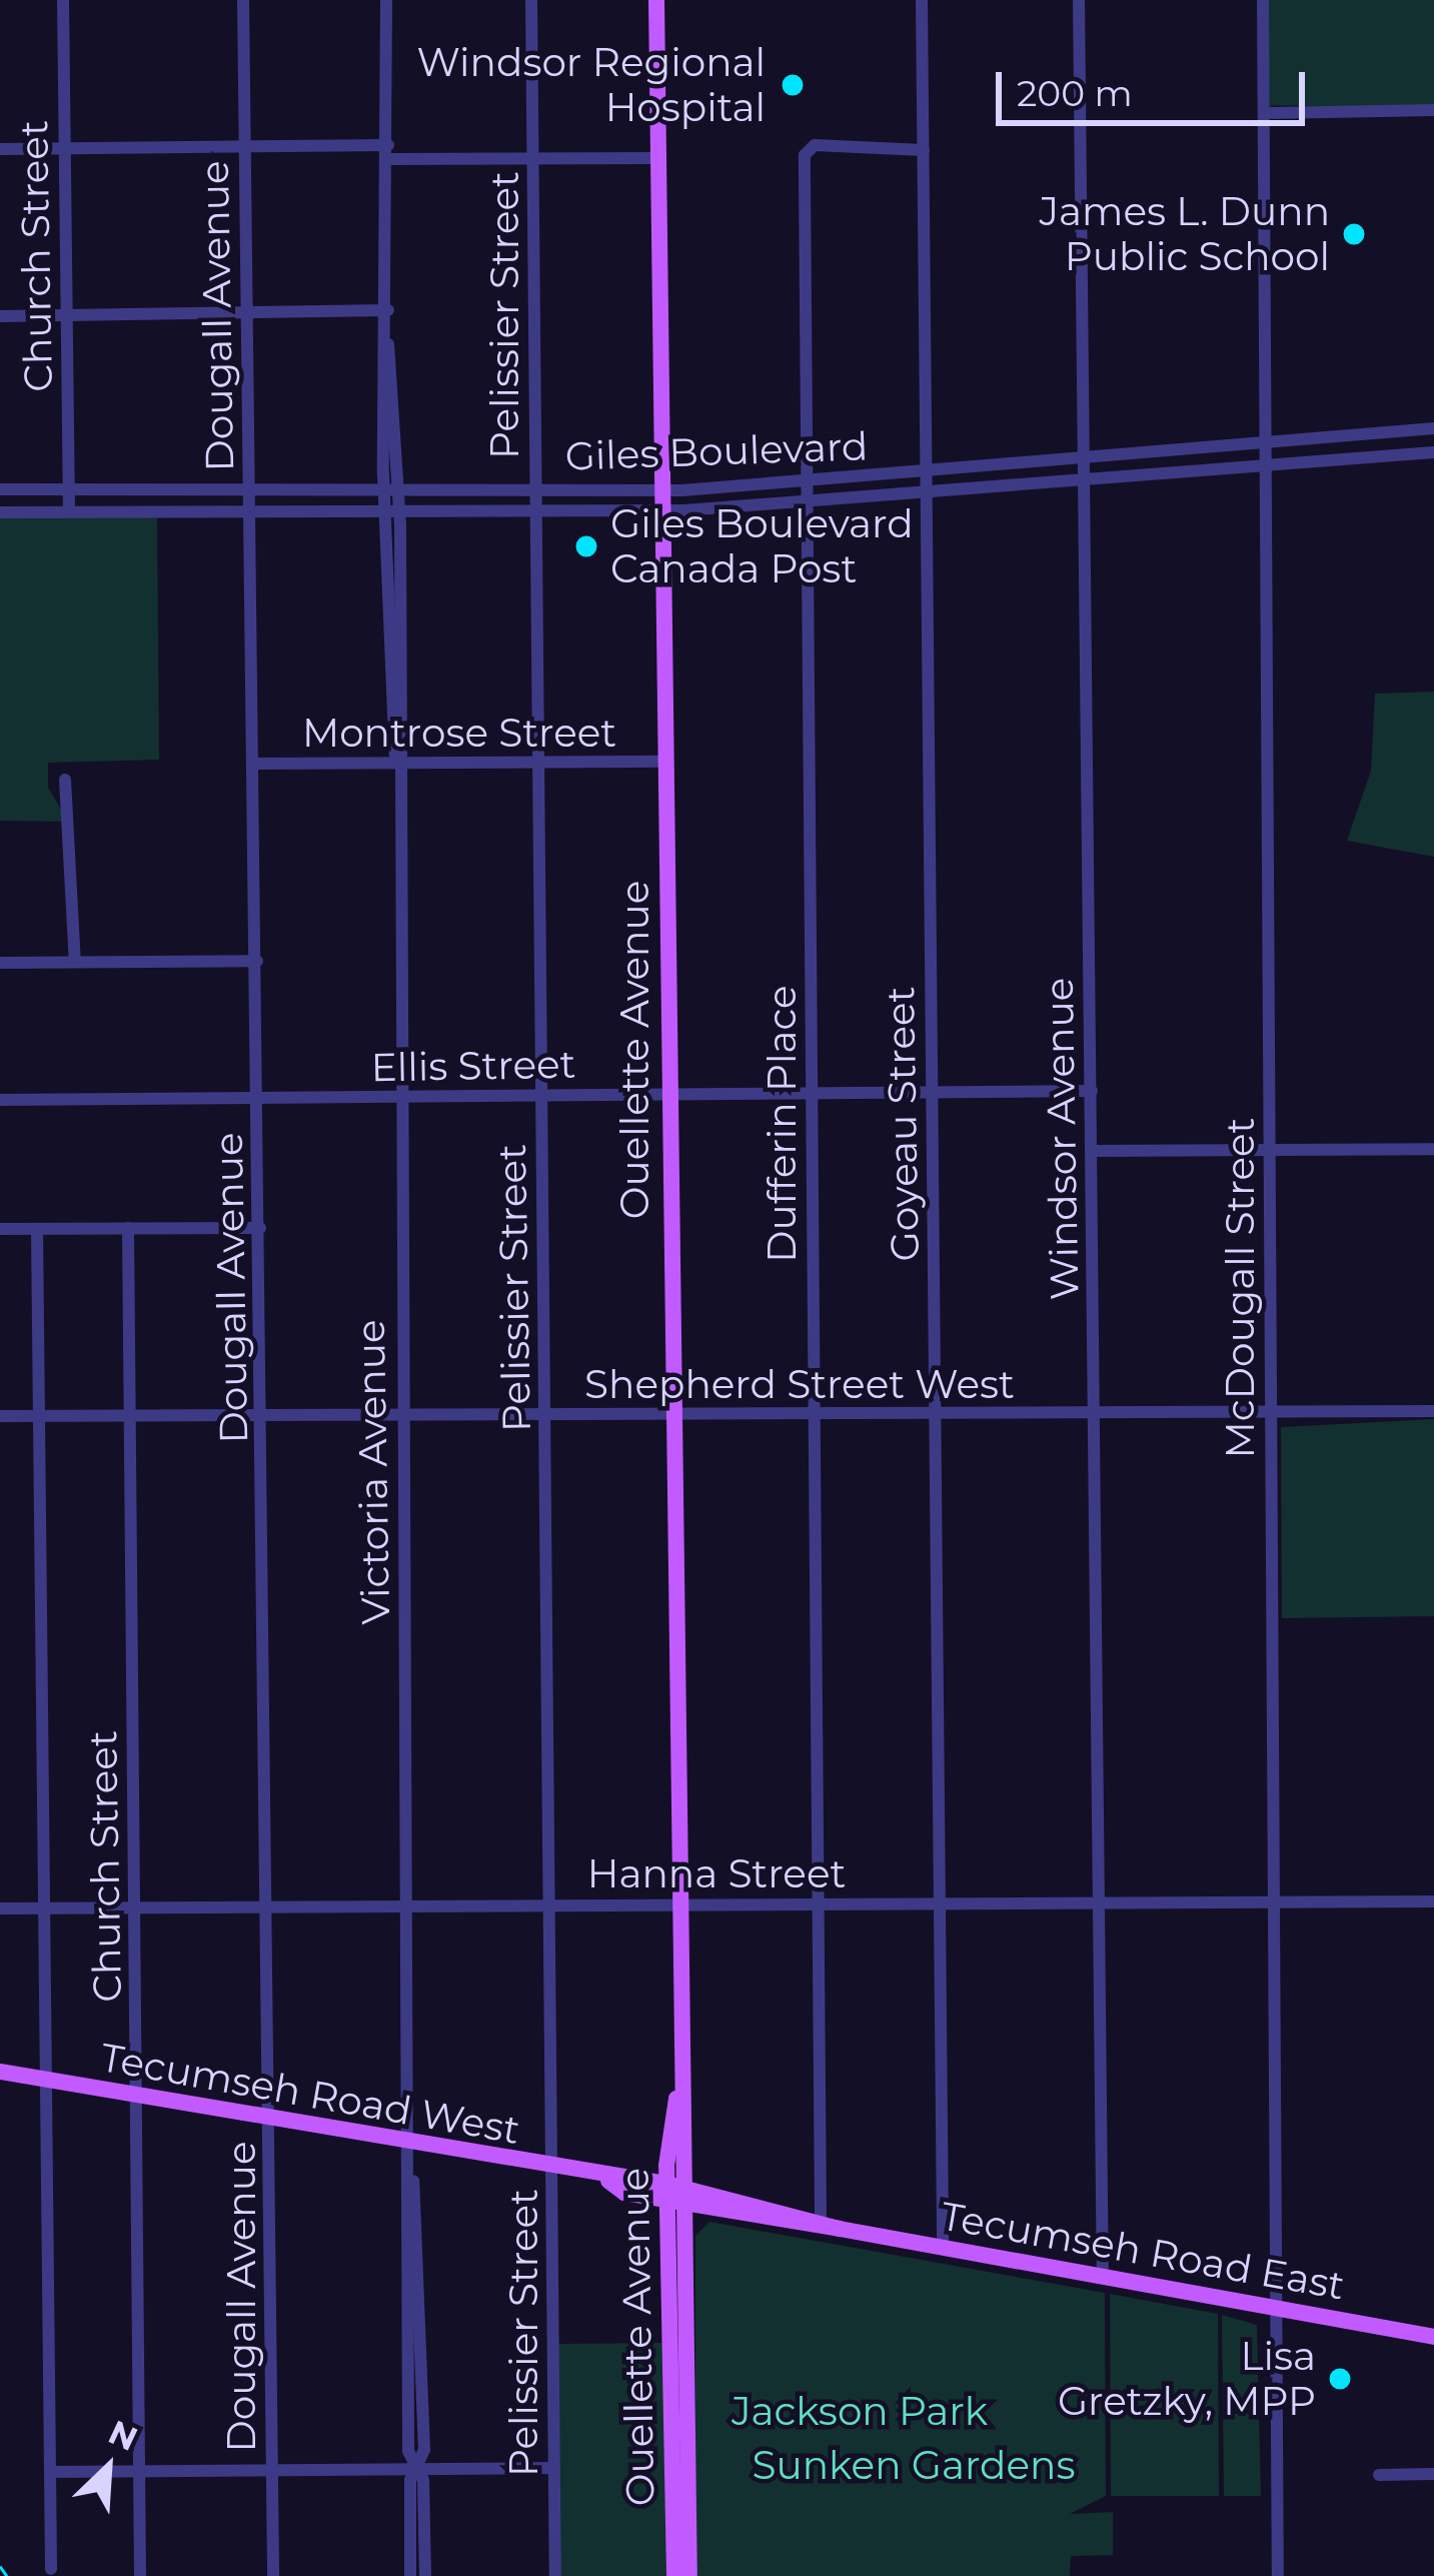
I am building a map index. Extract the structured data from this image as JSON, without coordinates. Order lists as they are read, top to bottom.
{
  "streets": {
    "main road": ["Ouellette Avenue", "Tecumseh Road West", "Tecumseh Road East"],
    "street": [
      "Church Street",
      "Pelissier Street",
      "Dougall Avenue",
      "Giles Boulevard",
      "Montrose Street",
      "Ellis Street",
      "Dufferin Place",
      "Goyeau Street",
      "Windsor Avenue",
      "McDougall Street",
      "Shepherd Street West",
      "Victoria Avenue",
      "Hanna Street"
    ]
  },
  "crossings": [
    ["Church Street", "Giles Boulevard"],
    ["Church Street", "Shepherd Street West"],
    ["Church Street", "Hanna Street"],
    ["Church Street", "Tecumseh Road West"],
    ["Pelissier Street", "Giles Boulevard"],
    ["Pelissier Street", "Montrose Street"],
    ["Pelissier Street", "Ellis Street"],
    ["Pelissier Street", "Shepherd Street West"],
    ["Pelissier Street", "Hanna Street"],
    ["Pelissier Street", "Tecumseh Road West"],
    ["Dougall Avenue", "Giles Boulevard"],
    ["Dougall Avenue", "Montrose Street"],
    ["Dougall Avenue", "Ellis Street"],
    ["Dougall Avenue", "Shepherd Street West"],
    ["Dougall Avenue", "Hanna Street"],
    ["Dougall Avenue", "Tecumseh Road West"],
    ["Giles Boulevard", "Ouellette Avenue"],
    ["Giles Boulevard", "Dufferin Place"],
    ["Giles Boulevard", "Goyeau Street"],
    ["Giles Boulevard", "Windsor Avenue"],
    ["Giles Boulevard", "McDougall Street"],
    ["Giles Boulevard", "Victoria Avenue"],
    ["Montrose Street", "Ouellette Avenue"],
    ["Montrose Street", "Victoria Avenue"],
    ["Ouellette Avenue", "Ellis Street"],
    ["Ouellette Avenue", "Shepherd Street West"],
    ["Ouellette Avenue", "Hanna Street"],
    ["Ouellette Avenue", "Tecumseh Road West"],
    ["Ouellette Avenue", "Tecumseh Road East"],
    ["Ellis Street", "Dufferin Place"],
    ["Ellis Street", "Goyeau Street"],
    ["Ellis Street", "Windsor Avenue"],
    ["Ellis Street", "Victoria Avenue"],
    ["Dufferin Place", "Goyeau Street"],
    ["Dufferin Place", "Shepherd Street West"],
    ["Dufferin Place", "Hanna Street"],
    ["Dufferin Place", "Tecumseh Road East"],
    ["Goyeau Street", "Shepherd Street West"],
    ["Goyeau Street", "Hanna Street"],
    ["Goyeau Street", "Tecumseh Road East"],
    ["Windsor Avenue", "Shepherd Street West"],
    ["Windsor Avenue", "Hanna Street"],
    ["Windsor Avenue", "Tecumseh Road East"],
    ["McDougall Street", "Shepherd Street West"],
    ["McDougall Street", "Hanna Street"],
    ["McDougall Street", "Tecumseh Road East"],
    ["Shepherd Street West", "Victoria Avenue"],
    ["Victoria Avenue", "Hanna Street"],
    ["Victoria Avenue", "Tecumseh Road West"],
    ["Tecumseh Road West", "Tecumseh Road East"]
  ],
  "parks": ["Jackson Park", "Sunken Gardens"],
  "places": [
    "Windsor Regional Hospital",
    "James L. Dunn Public School",
    "Giles Boulevard Canada Post",
    "Lisa Gretzky, MPP"
  ],
  "scale_bar": "200 m",
  "north": "top right"
}
